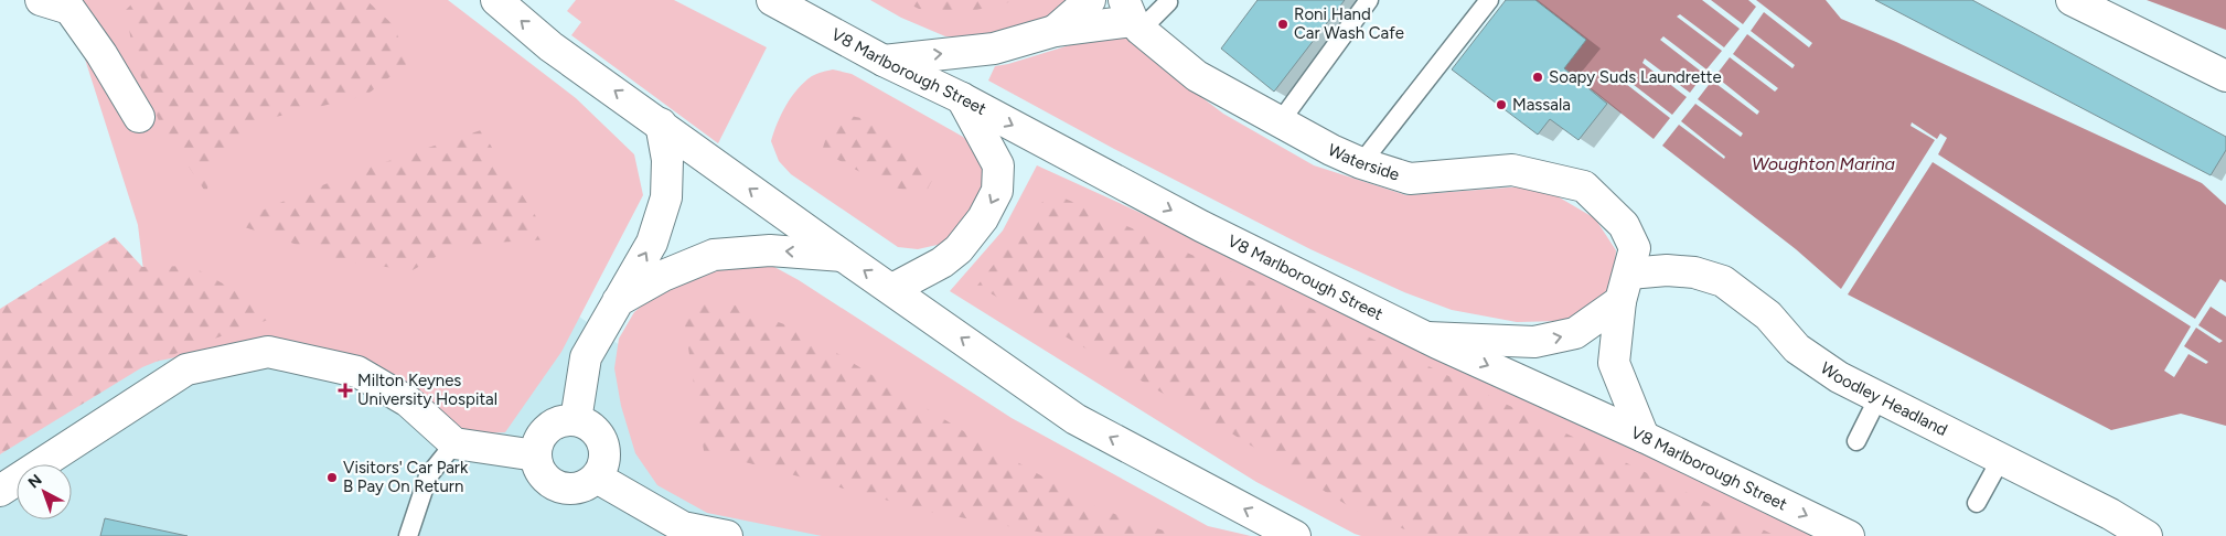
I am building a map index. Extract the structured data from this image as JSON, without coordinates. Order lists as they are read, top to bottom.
{
  "streets": {
    "street": ["V8 Marlborough Street", "Waterside", "Woodley Headland"]
  },
  "crossings": [
    ["V8 Marlborough Street", "Waterside"],
    ["Waterside", "Woodley Headland"]
  ],
  "water": ["Woughton Marina"],
  "places": {
    "other": [
      "Roni Hand Car Wash Cafe",
      "Soapy Suds Laundrette",
      "Massala",
      "Visitors' Car Park B Pay On Return"
    ],
    "health": ["Milton Keynes University Hospital"]
  },
  "north": "top left"
}
